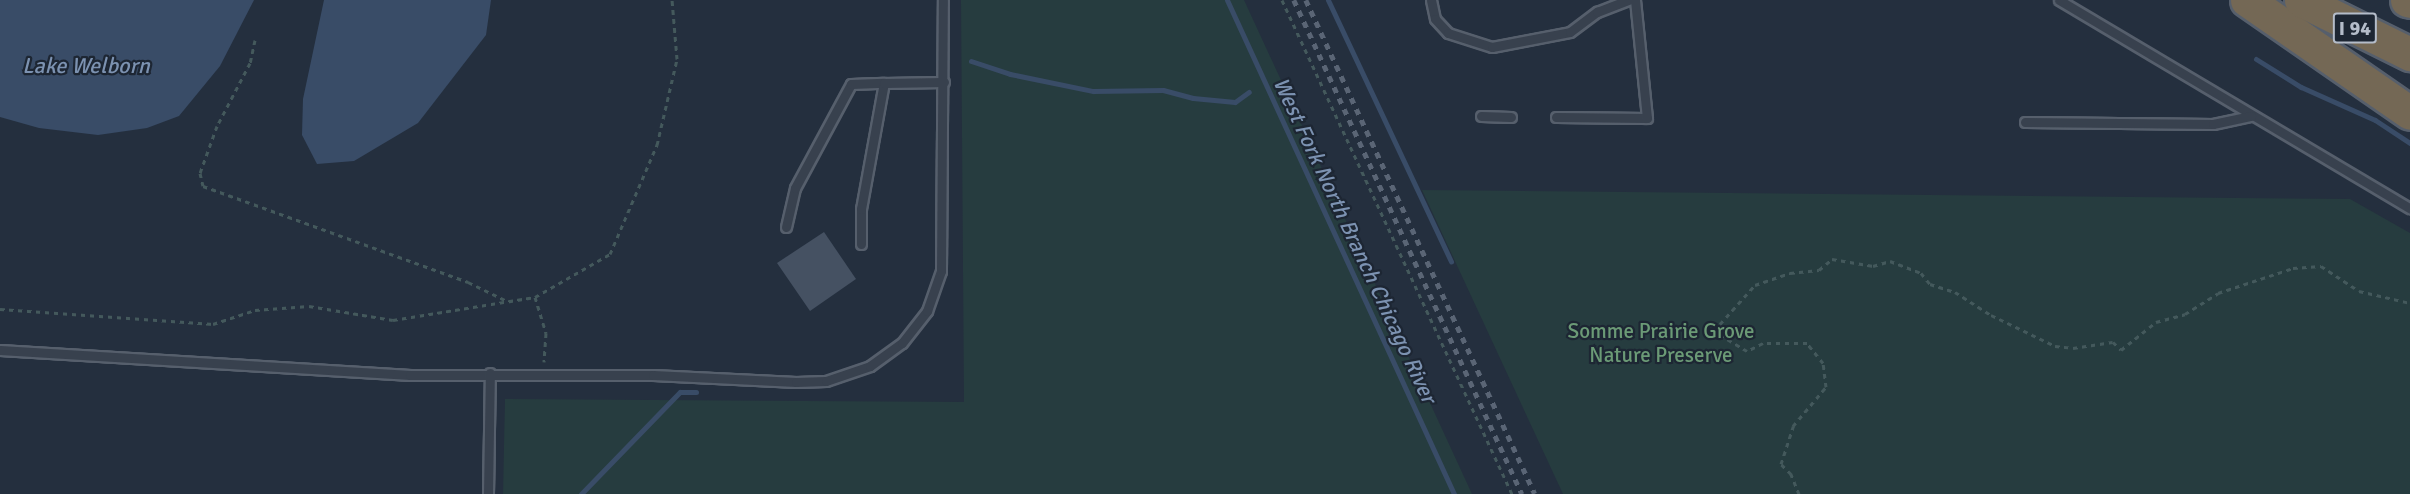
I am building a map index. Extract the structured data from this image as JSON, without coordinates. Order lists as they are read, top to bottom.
{
  "streets": {
    "highway": ["I 94"]
  },
  "water": ["Lake Welborn", "West Fork North Branch Chicago River"],
  "parks": ["Somme Prairie Grove Nature Preserve"]
}
